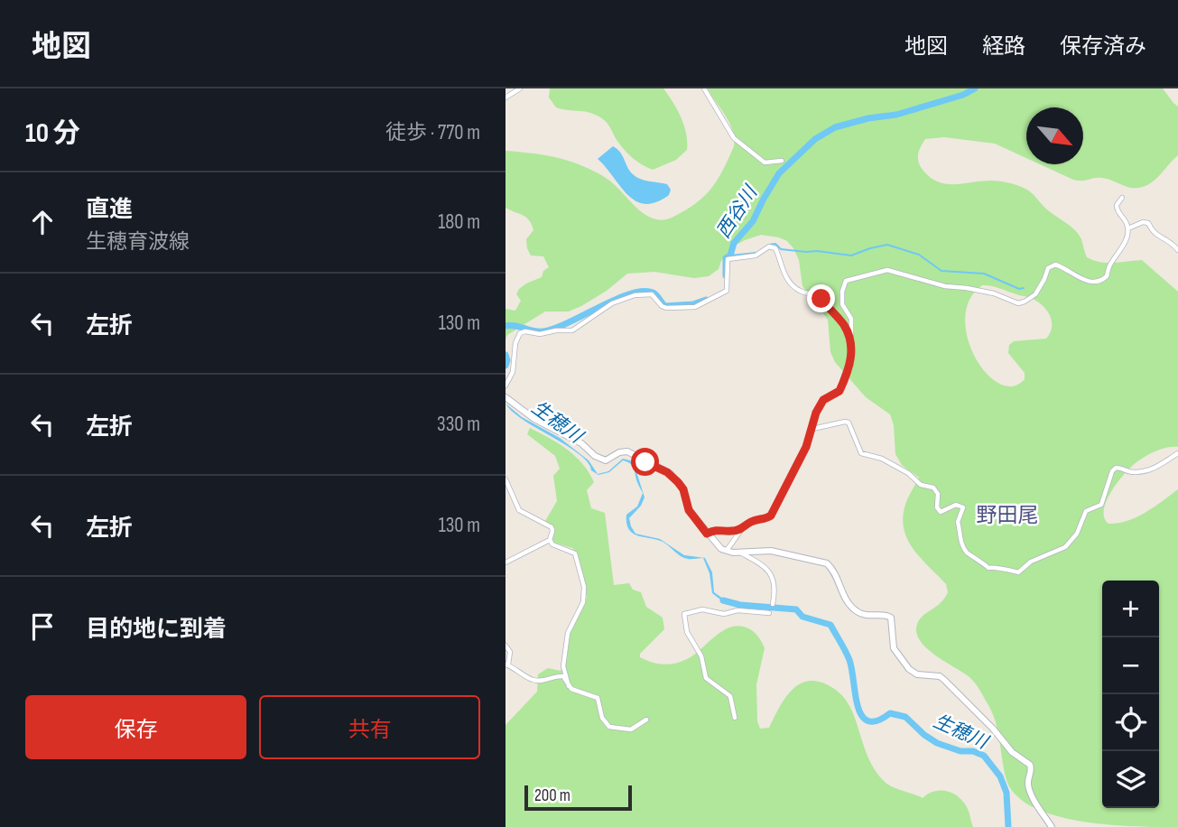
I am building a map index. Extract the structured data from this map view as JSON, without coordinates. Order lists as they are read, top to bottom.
{
  "districts": ["野田尾"],
  "water": ["西谷川", "生穂川"],
  "scale_bar": "200 m",
  "north": "bottom right",
  "page": {
    "header": "地図",
    "nav": ["地図", "経路", "保存済み"],
    "heading": ["10 分", "徒歩 · 770 m"],
    "list": [
      ["直進", "生穂育波線", "180 m"],
      ["左折", "130 m"],
      ["左折", "330 m"],
      ["左折", "130 m"],
      "目的地に到着"
    ],
    "map_buttons": ["+", "−"],
    "buttons": ["保存", "共有"],
    "scale": "200 m"
  }
}
